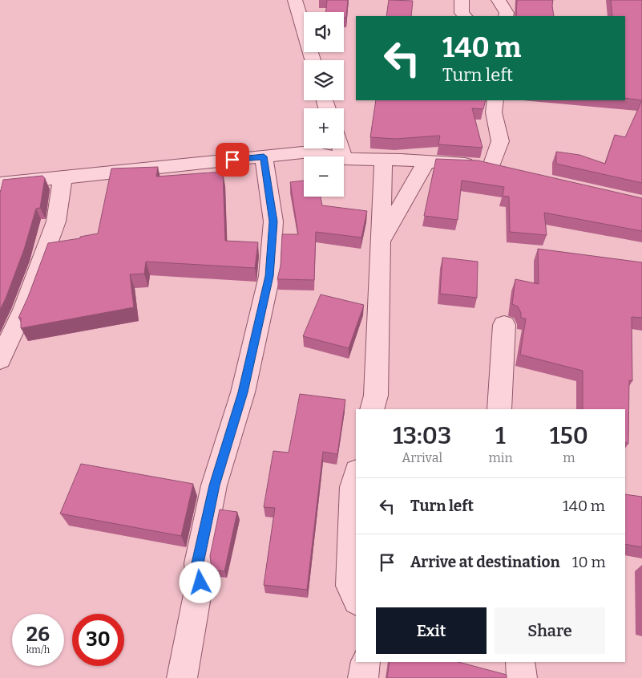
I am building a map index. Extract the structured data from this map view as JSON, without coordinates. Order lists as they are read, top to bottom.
{
  "page": {
    "map_buttons": ["+", "−"],
    "turn": ["140 m", "Turn left"],
    "eta": [
      "13:03",
      "Arrival",
      "1",
      "min",
      "150",
      "m"
    ],
    "list": [
      {
        "name": "Turn left",
        "value": "140 m"
      },
      {
        "name": "Arrive at destination",
        "value": "10 m"
      }
    ],
    "buttons": ["Exit", "Share"],
    "speed": "26 km/h",
    "limit": "30"
  }
}
